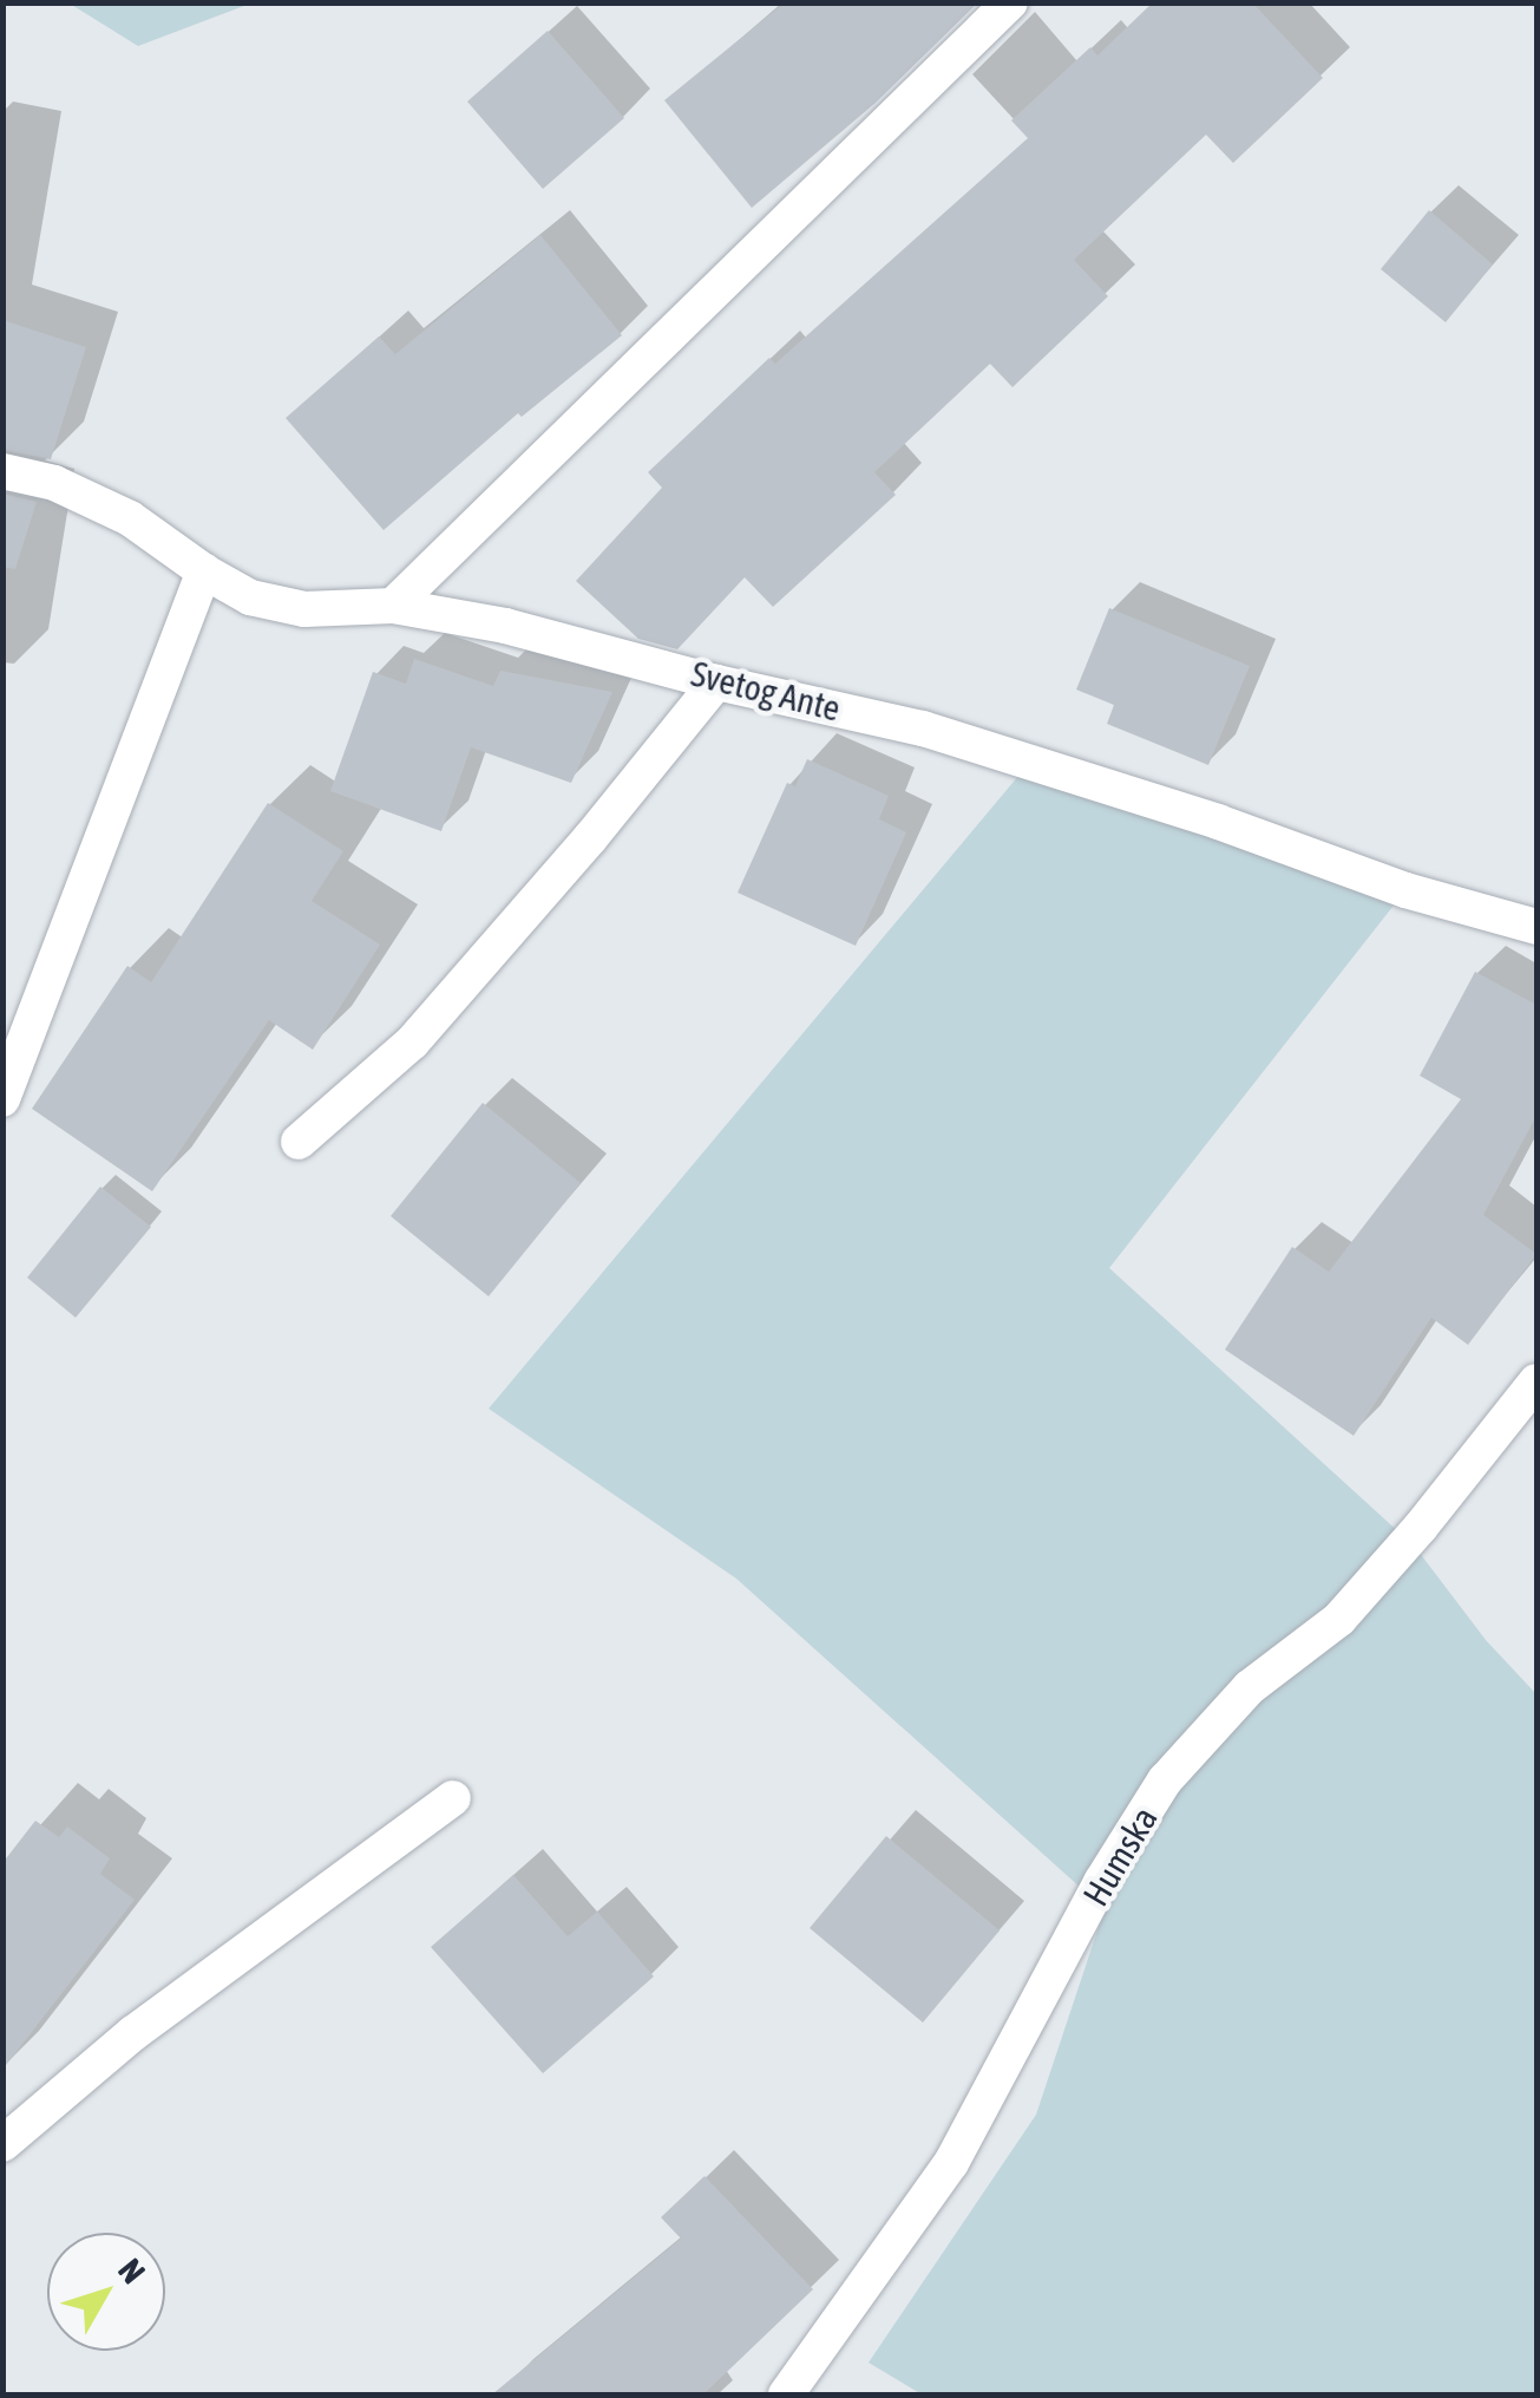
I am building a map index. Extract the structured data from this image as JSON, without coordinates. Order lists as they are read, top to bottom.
{
  "streets": {
    "street": ["Svetog Ante", "Humska"]
  },
  "north": "top right"
}
